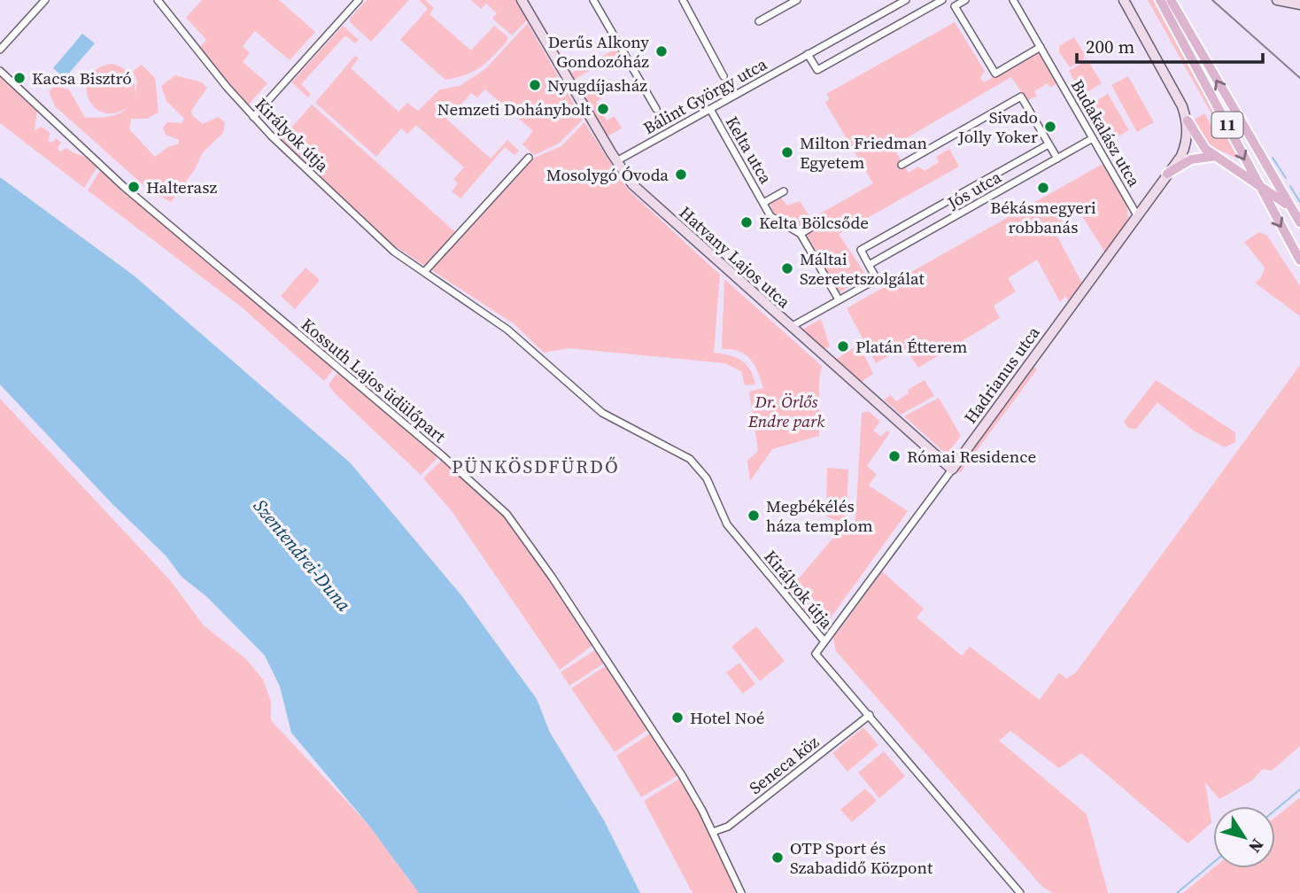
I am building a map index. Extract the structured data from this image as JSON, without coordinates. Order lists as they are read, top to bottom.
{
  "streets": {
    "main road": ["11"],
    "street": [
      "Bálint György utca",
      "Budakalász utca",
      "Királyok útja",
      "Kelta utca",
      "Jós utca",
      "Hatvany Lajos utca",
      "Hadrianus utca",
      "Kossuth Lajos üdülőpart",
      "Seneca köz"
    ]
  },
  "crossings": [
    ["Bálint György utca", "Kelta utca"],
    ["Bálint György utca", "Hatvany Lajos utca"],
    ["Budakalász utca", "Jós utca"],
    ["Budakalász utca", "Hadrianus utca"],
    ["Királyok útja", "Hadrianus utca"],
    ["Királyok útja", "Seneca köz"],
    ["Kelta utca", "Jós utca"],
    ["Jós utca", "Hatvany Lajos utca"],
    ["Hatvany Lajos utca", "Hadrianus utca"],
    ["Kossuth Lajos üdülőpart", "Seneca köz"]
  ],
  "districts": ["PÜNKÖSDFÜRDŐ"],
  "water": ["Szentendrei-Duna"],
  "parks": ["Dr. Örlős Endre park"],
  "places": [
    "Derűs Alkony Gondozóház",
    "Kacsa Bisztró",
    "Nyugdíjasház",
    "Nemzeti Dohánybolt",
    "Sivado Jolly Yoker",
    "Milton Friedman Egyetem",
    "Mosolygó Óvoda",
    "Halterasz",
    "Békásmegyeri robbanás",
    "Kelta Bölcsőde",
    "Máltai Szeretetszolgálat",
    "Platán Étterem",
    "Római Residence",
    "Megbékélés háza templom",
    "Hotel Noé",
    "OTP Sport és Szabadidő Központ"
  ],
  "scale_bar": "200 m",
  "north": "bottom right"
}
